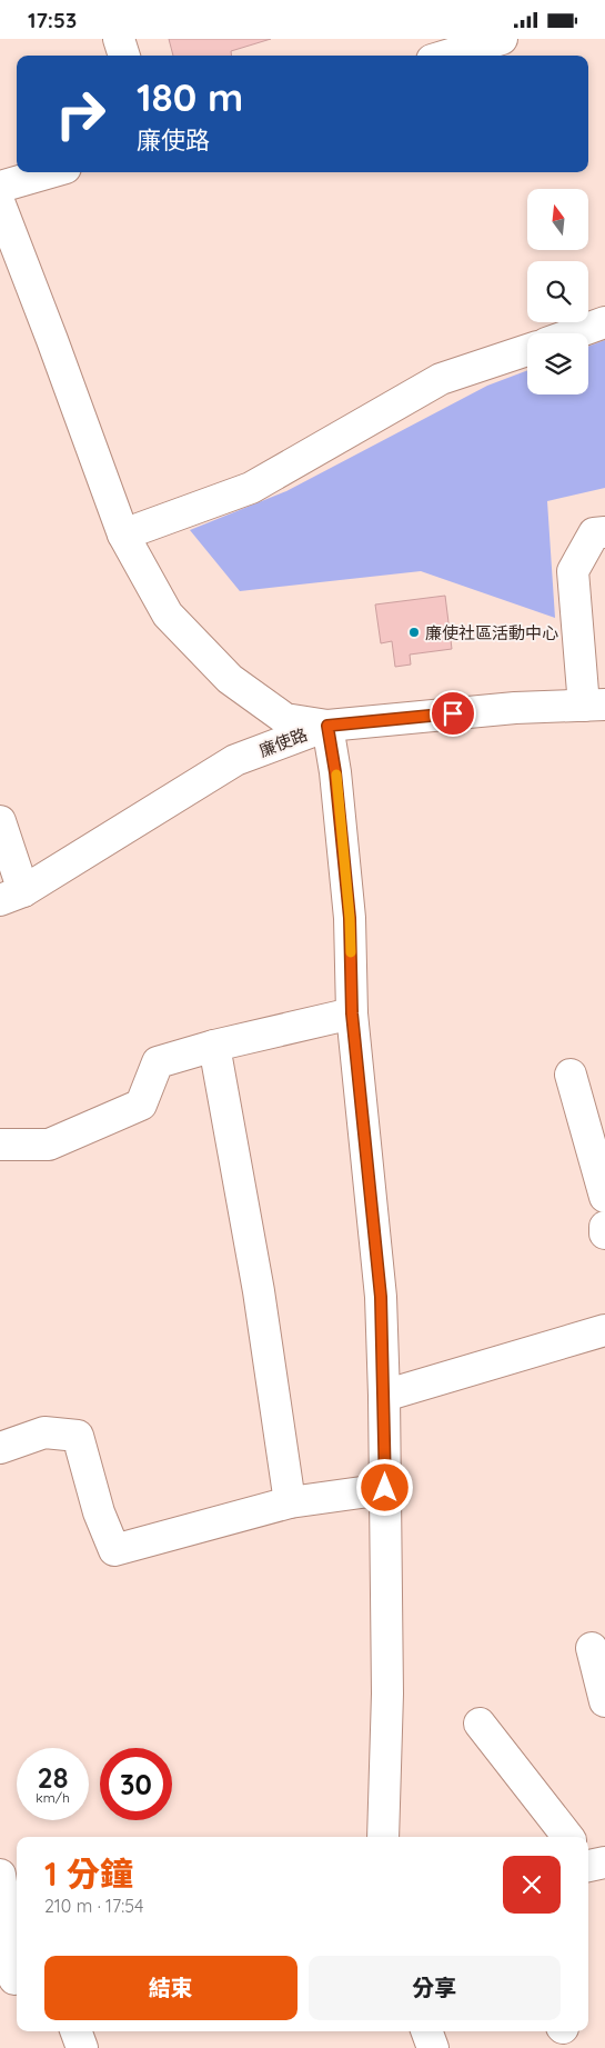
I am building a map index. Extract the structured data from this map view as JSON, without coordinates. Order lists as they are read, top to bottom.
{
  "streets": {
    "street": ["廉使路"]
  },
  "places": ["廉使社區活動中心"],
  "north": "top",
  "page": {
    "status": "17:53",
    "turn": ["180 m", "廉使路"],
    "speed": "28 km/h",
    "limit": "30",
    "heading": ["1 分鐘", "210 m · 17:54"],
    "buttons": ["結束", "分享"]
  }
}
